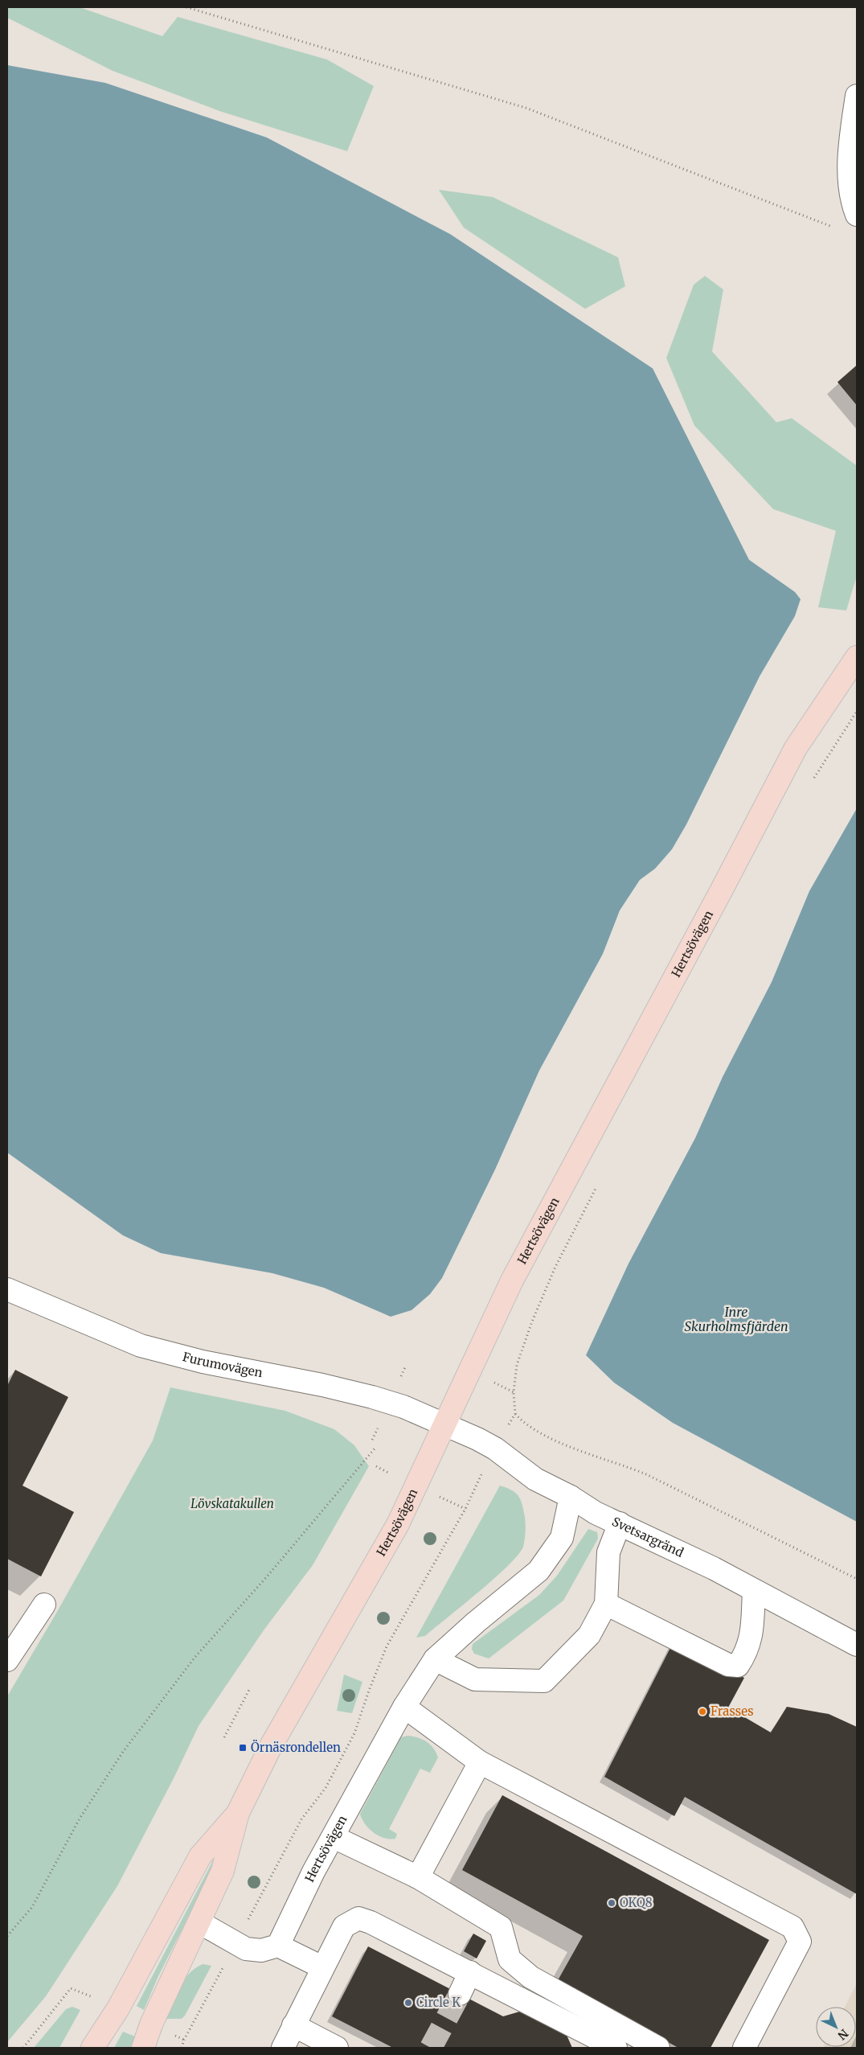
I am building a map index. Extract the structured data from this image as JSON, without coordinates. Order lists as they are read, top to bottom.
{
  "streets": {
    "main road": ["Hertsövägen"],
    "street": ["Furumovägen", "Svetsargränd"]
  },
  "crossings": [
    ["Hertsövägen", "Furumovägen"],
    ["Hertsövägen", "Svetsargränd"],
    ["Furumovägen", "Svetsargränd"]
  ],
  "water": ["Inre Skurholmsfjärden"],
  "parks": ["Lövskatakullen"],
  "places": {
    "other": ["Frasses", "OKQ8", "Circle K"],
    "transit": ["Örnäsrondellen"]
  },
  "north": "bottom right"
}
